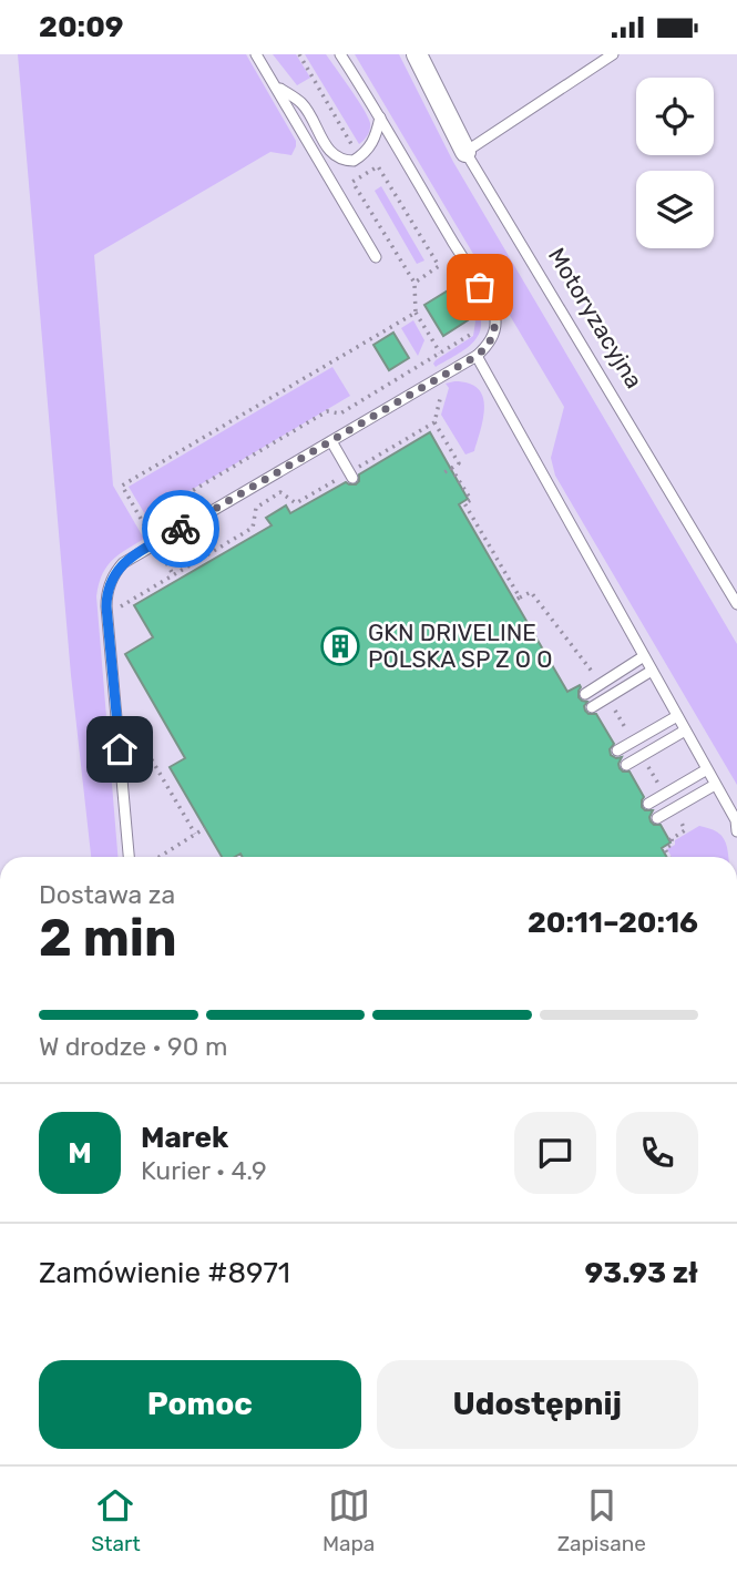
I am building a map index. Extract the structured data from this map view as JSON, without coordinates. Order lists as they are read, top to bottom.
{
  "streets": {
    "street": ["Motoryzacyjna"]
  },
  "places": {
    "building": ["GKN DRIVELINE POLSKA SP Z O O"]
  },
  "page": {
    "status": "20:09",
    "heading": ["2 min", "Dostawa za", "20:11–20:16"],
    "panel": [
      "Marek",
      "Kurier · 4.9",
      "Zamówienie #8971",
      "93.93 zł"
    ],
    "bar": "W drodze · 90 m",
    "round": "M",
    "buttons": ["Pomoc", "Udostępnij"],
    "tabs": ["Start", "Mapa", "Zapisane"]
  }
}
